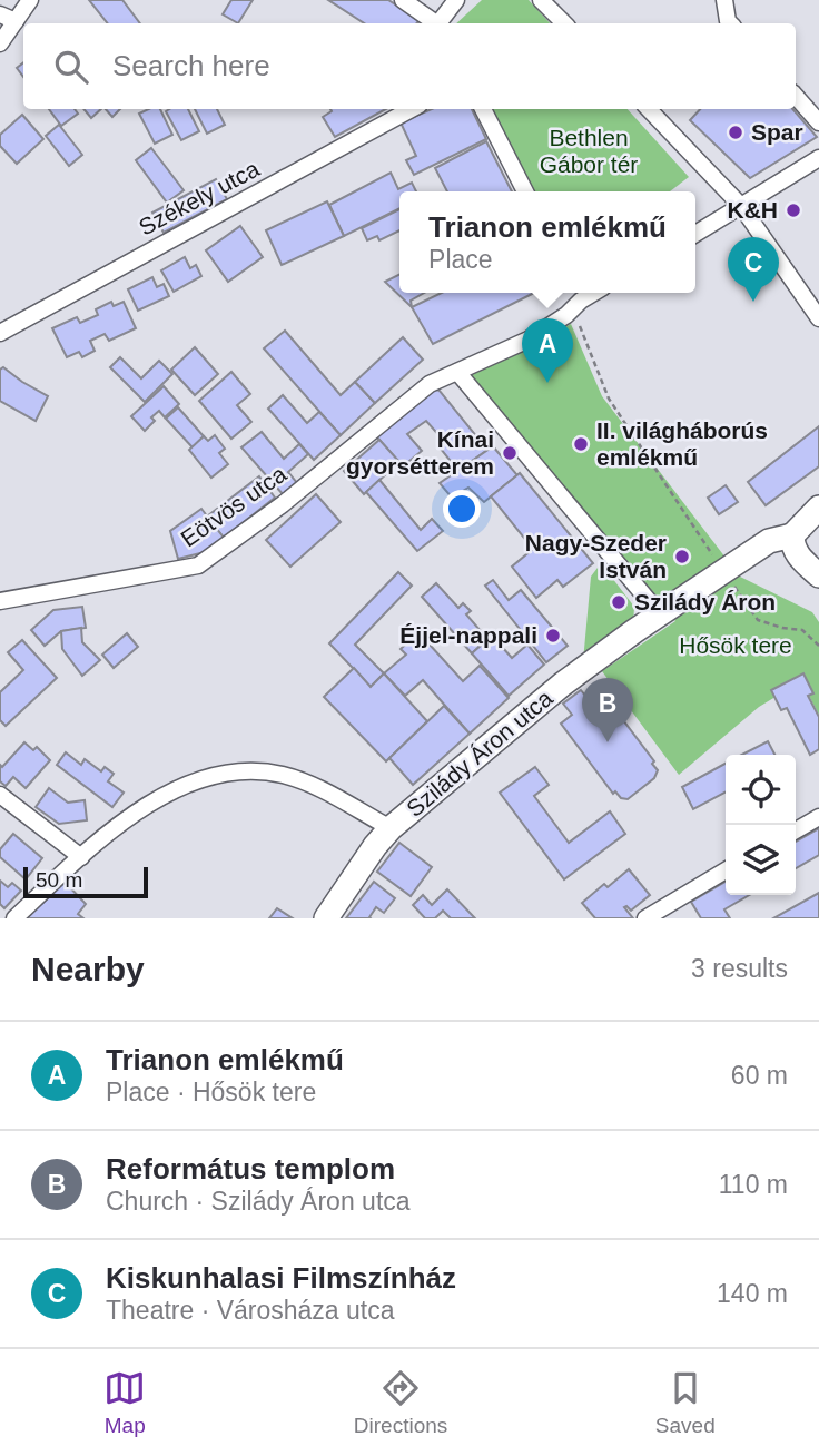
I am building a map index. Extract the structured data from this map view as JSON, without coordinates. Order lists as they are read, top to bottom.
{
  "streets": {
    "street": ["Székely utca", "Eötvös utca", "Szilády Áron utca"]
  },
  "parks": ["Bethlen Gábor tér", "Hősök tere"],
  "places": [
    "Spar",
    "K&H",
    "II. világháborús emlékmű",
    "Kínai gyorsétterem",
    "Nagy-Szeder István",
    "Szilády Áron",
    "Éjjel-nappali"
  ],
  "scale_bar": "50 m",
  "page": {
    "search": "Search here",
    "popup": ["Trianon emlékmű", "Place"],
    "pins": ["C", "A", "B"],
    "scale": "50 m",
    "heading": ["Nearby", "3 results"],
    "list": [
      {
        "mark": "A",
        "name": "Trianon emlékmű",
        "note": "Place · Hősök tere",
        "value": "60 m"
      },
      {
        "mark": "B",
        "name": "Református templom",
        "note": "Church · Szilády Áron utca",
        "value": "110 m"
      },
      {
        "mark": "C",
        "name": "Kiskunhalasi Filmszínház",
        "note": "Theatre · Városháza utca",
        "value": "140 m"
      }
    ],
    "nav": ["Map", "Directions", "Saved"]
  }
}
